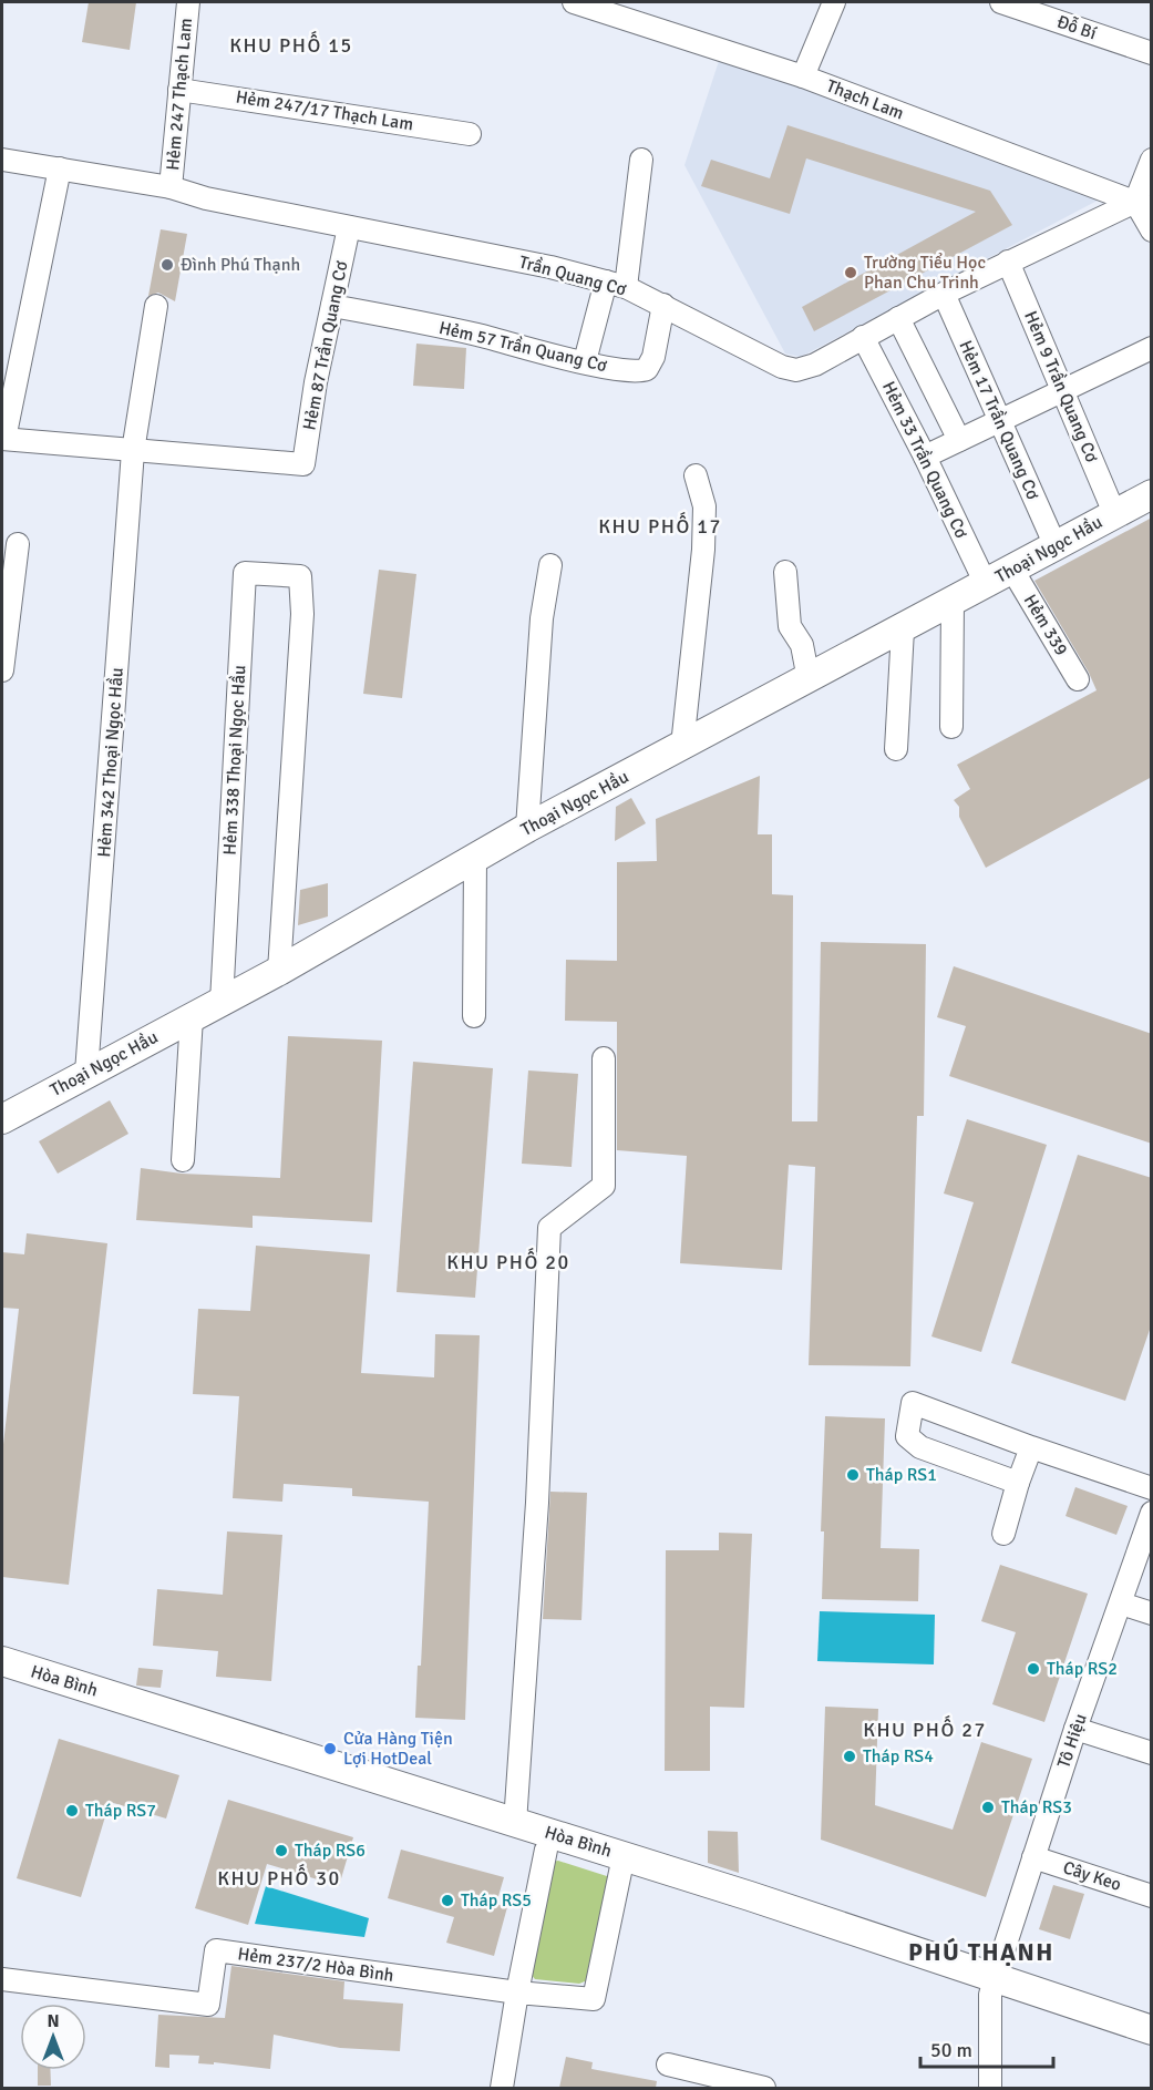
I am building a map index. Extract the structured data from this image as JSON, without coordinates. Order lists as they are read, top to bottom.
{
  "streets": {
    "main road": ["Thoại Ngọc Hầu", "Hòa Bình"],
    "street": [
      "Đỗ Bí",
      "Hẻm 247 Thạch Lam",
      "Thạch Lam",
      "Hẻm 247/17 Thạch Lam",
      "Trần Quang Cơ",
      "Hẻm 87 Trần Quang Cơ",
      "Hẻm 57 Trần Quang Cơ",
      "Hẻm 9 Trần Quang Cơ",
      "Hẻm 17 Trần Quang Cơ",
      "Hẻm 33 Trần Quang Cơ",
      "Hẻm 339",
      "Hẻm 338 Thoại Ngọc Hầu",
      "Hẻm 342 Thoại Ngọc Hầu",
      "Tô Hiệu",
      "Cây Keo",
      "Hẻm 237/2 Hòa Bình"
    ]
  },
  "crossings": [
    ["Hẻm 247 Thạch Lam", "Hẻm 247/17 Thạch Lam"],
    ["Hẻm 247 Thạch Lam", "Trần Quang Cơ"],
    ["Thạch Lam", "Trần Quang Cơ"],
    ["Trần Quang Cơ", "Hẻm 87 Trần Quang Cơ"],
    ["Trần Quang Cơ", "Hẻm 57 Trần Quang Cơ"],
    ["Trần Quang Cơ", "Hẻm 9 Trần Quang Cơ"],
    ["Trần Quang Cơ", "Hẻm 17 Trần Quang Cơ"],
    ["Trần Quang Cơ", "Hẻm 33 Trần Quang Cơ"],
    ["Hẻm 87 Trần Quang Cơ", "Hẻm 57 Trần Quang Cơ"],
    ["Hẻm 87 Trần Quang Cơ", "Hẻm 342 Thoại Ngọc Hầu"],
    ["Hẻm 9 Trần Quang Cơ", "Thoại Ngọc Hầu"],
    ["Hẻm 17 Trần Quang Cơ", "Thoại Ngọc Hầu"],
    ["Hẻm 33 Trần Quang Cơ", "Thoại Ngọc Hầu"],
    ["Thoại Ngọc Hầu", "Hẻm 339"],
    ["Thoại Ngọc Hầu", "Hẻm 338 Thoại Ngọc Hầu"],
    ["Thoại Ngọc Hầu", "Hẻm 342 Thoại Ngọc Hầu"],
    ["Hòa Bình", "Tô Hiệu"],
    ["Tô Hiệu", "Cây Keo"]
  ],
  "districts": [
    "KHU PHỐ 15",
    "KHU PHỐ 17",
    "KHU PHỐ 20",
    "KHU PHỐ 27",
    "KHU PHỐ 30",
    "PHÚ THẠNH"
  ],
  "places": [
    "Đình Phú Thạnh",
    "Trường Tiểu Học Phan Chu Trinh",
    "Tháp RS1",
    "Tháp RS2",
    "Cửa Hàng Tiện Lợi HotDeal",
    "Tháp RS4",
    "Tháp RS3",
    "Tháp RS7",
    "Tháp RS6",
    "Tháp RS5"
  ],
  "scale_bar": "50 m",
  "north": "top"
}
